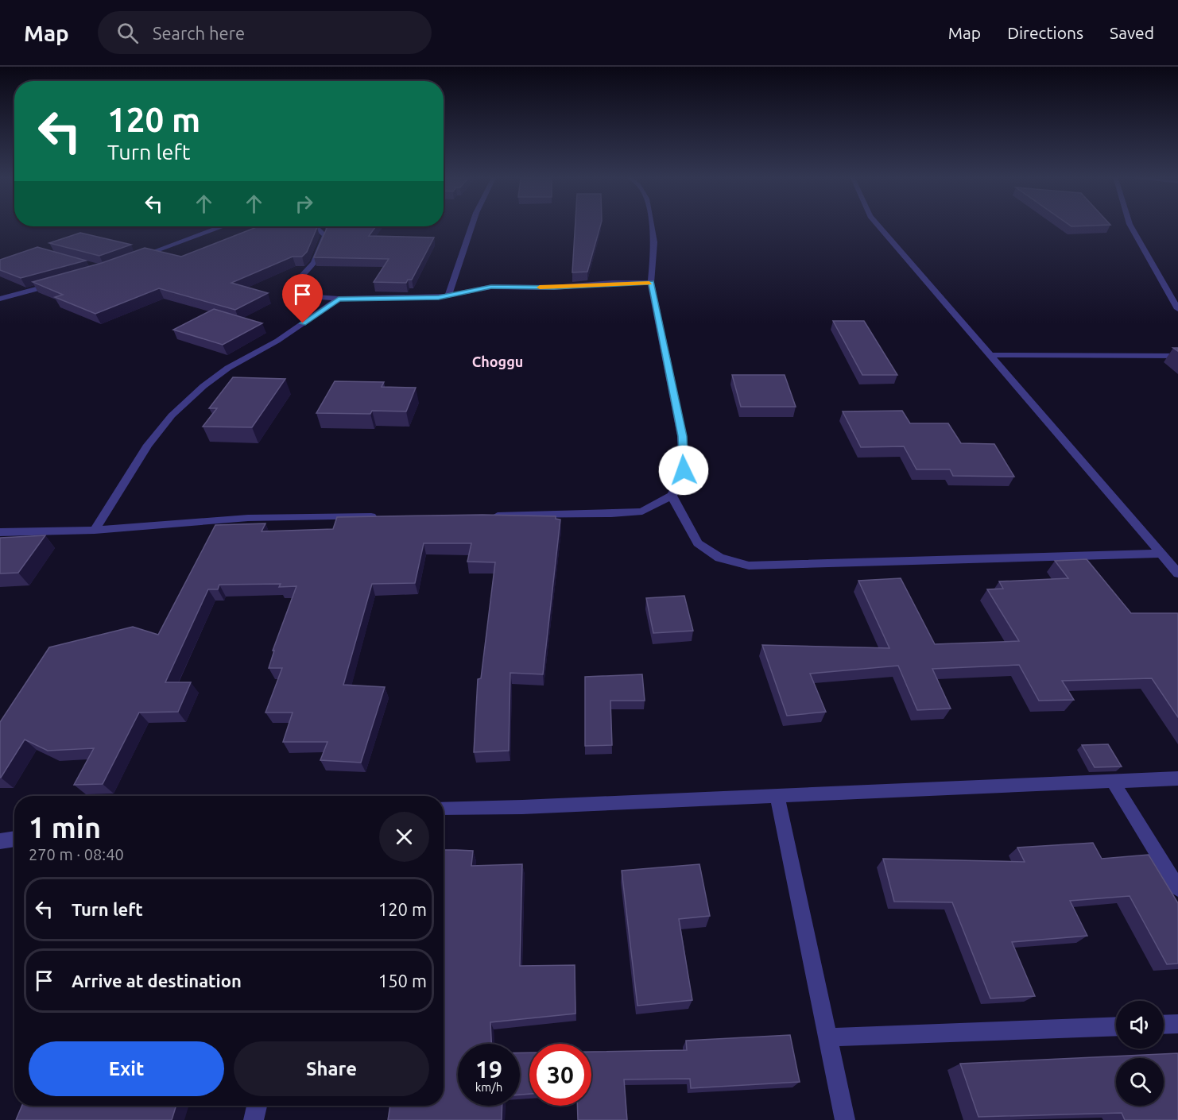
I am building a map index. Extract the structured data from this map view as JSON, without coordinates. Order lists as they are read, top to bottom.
{
  "districts": ["Choggu"],
  "page": {
    "header": "Map",
    "search": "Search here",
    "nav": ["Map", "Directions", "Saved"],
    "turn": ["120 m", "Turn left"],
    "heading": ["1 min", "270 m · 08:40"],
    "list": [
      {
        "name": "Turn left",
        "value": "120 m"
      },
      {
        "name": "Arrive at destination",
        "value": "150 m"
      }
    ],
    "buttons": ["Exit", "Share"],
    "speed": "19 km/h",
    "limit": "30"
  }
}
